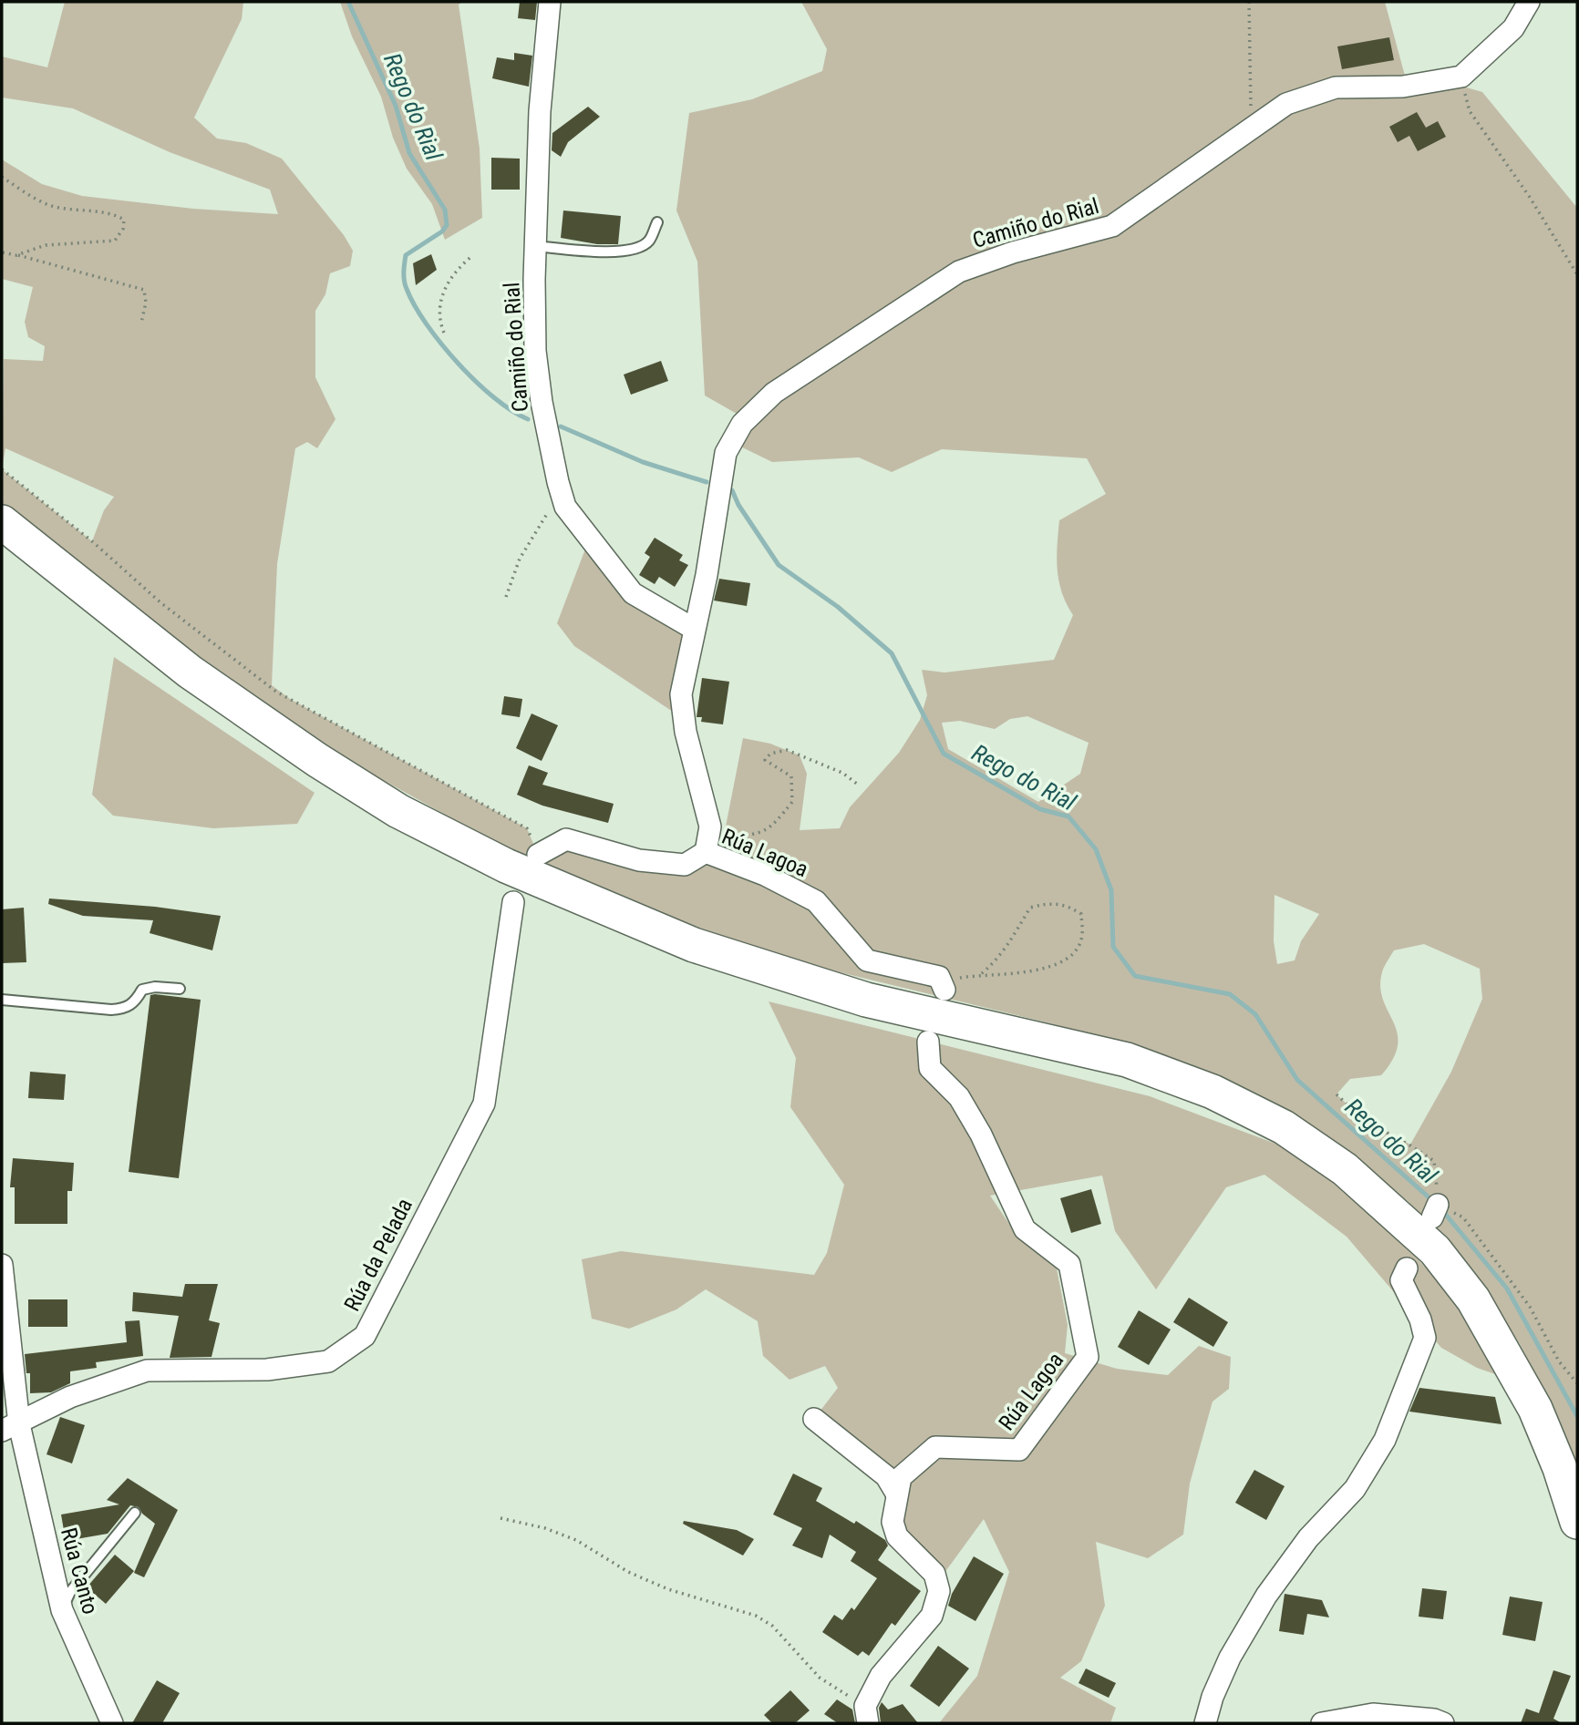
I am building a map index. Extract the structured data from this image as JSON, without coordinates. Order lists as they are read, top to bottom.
{
  "streets": {
    "street": [
      "Camiño do Rial",
      "Rúa Lagoa",
      "Rúa da Pelada",
      "Rúa Canto"
    ]
  },
  "crossings": [
    ["Camiño do Rial", "Rúa Lagoa"],
    ["Rúa da Pelada", "Rúa Canto"]
  ],
  "water": ["Rego do Rial"]
}
